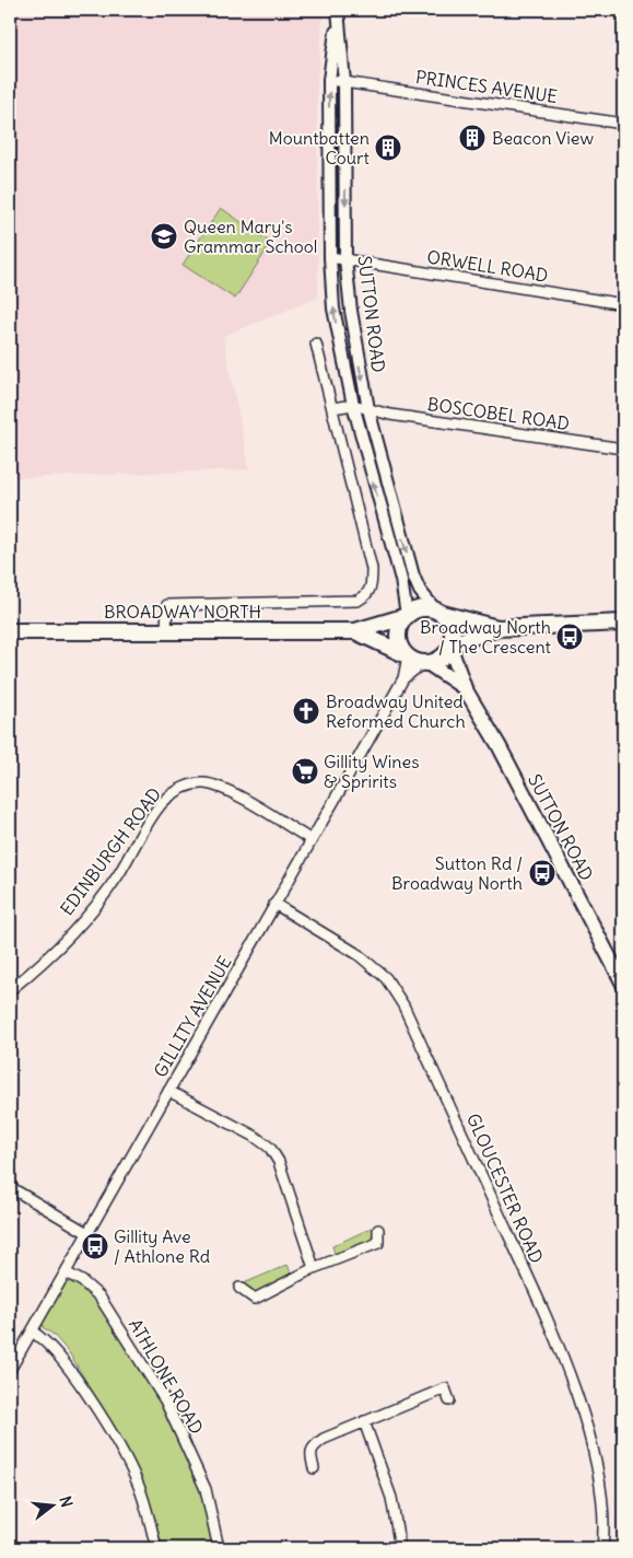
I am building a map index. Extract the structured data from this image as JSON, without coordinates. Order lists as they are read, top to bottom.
{
  "streets": {
    "highway": ["BROADWAY NORTH"],
    "main road": ["SUTTON ROAD"],
    "street": [
      "PRINCES AVENUE",
      "ORWELL ROAD",
      "BOSCOBEL ROAD",
      "EDINBURGH ROAD",
      "GILLITY AVENUE",
      "GLOUCESTER ROAD",
      "ATHLONE ROAD"
    ]
  },
  "crossings": [
    ["PRINCES AVENUE", "SUTTON ROAD"],
    ["ORWELL ROAD", "SUTTON ROAD"],
    ["SUTTON ROAD", "BOSCOBEL ROAD"],
    ["SUTTON ROAD", "BROADWAY NORTH"],
    ["SUTTON ROAD", "GILLITY AVENUE"],
    ["BROADWAY NORTH", "GILLITY AVENUE"],
    ["EDINBURGH ROAD", "GILLITY AVENUE"],
    ["GILLITY AVENUE", "GLOUCESTER ROAD"],
    ["GILLITY AVENUE", "ATHLONE ROAD"]
  ],
  "places": {
    "building": ["Beacon View", "Mountbatten Court"],
    "school or university": ["Queen Mary's Grammar School"],
    "bus stop": ["Broadway North / The Crescent", "Sutton Rd / Broadway North", "Gillity Ave / Athlone Rd"],
    "church": ["Broadway United Reformed Church"],
    "supermarket": ["Gillity Wines & Spririts"]
  },
  "north": "right"
}
